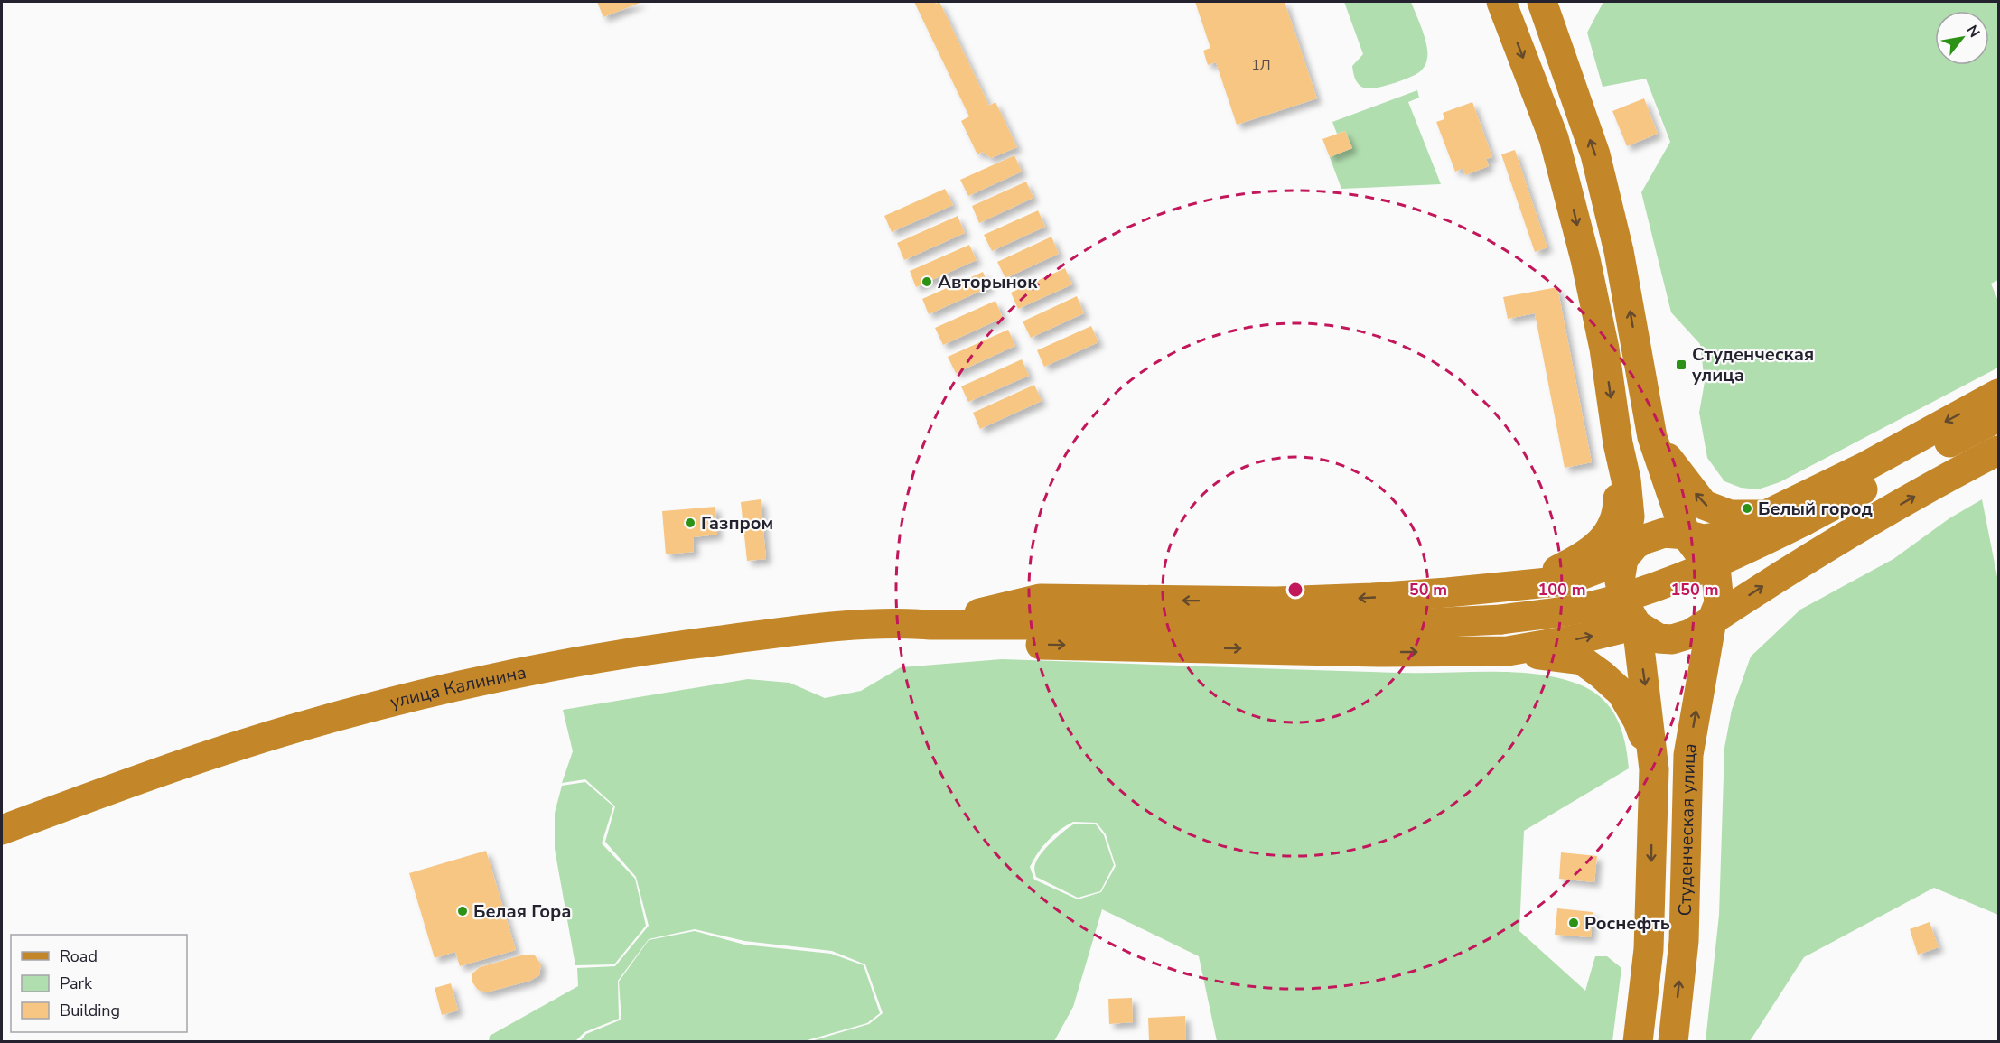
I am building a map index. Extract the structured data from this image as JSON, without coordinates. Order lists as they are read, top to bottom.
{
  "streets": {
    "main road": ["улица Калинина", "Студенческая улица"]
  },
  "places": {
    "other": [
      "Авторынок",
      "Белый город",
      "Газпром",
      "Белая Гора",
      "Роснефть"
    ],
    "transit": ["Студенческая улица"]
  },
  "house_numbers": ["1Л"],
  "legend": ["Road", "Park", "Building"],
  "north": "top right",
  "rings": ["50 m", "100 m", "150 m"]
}
